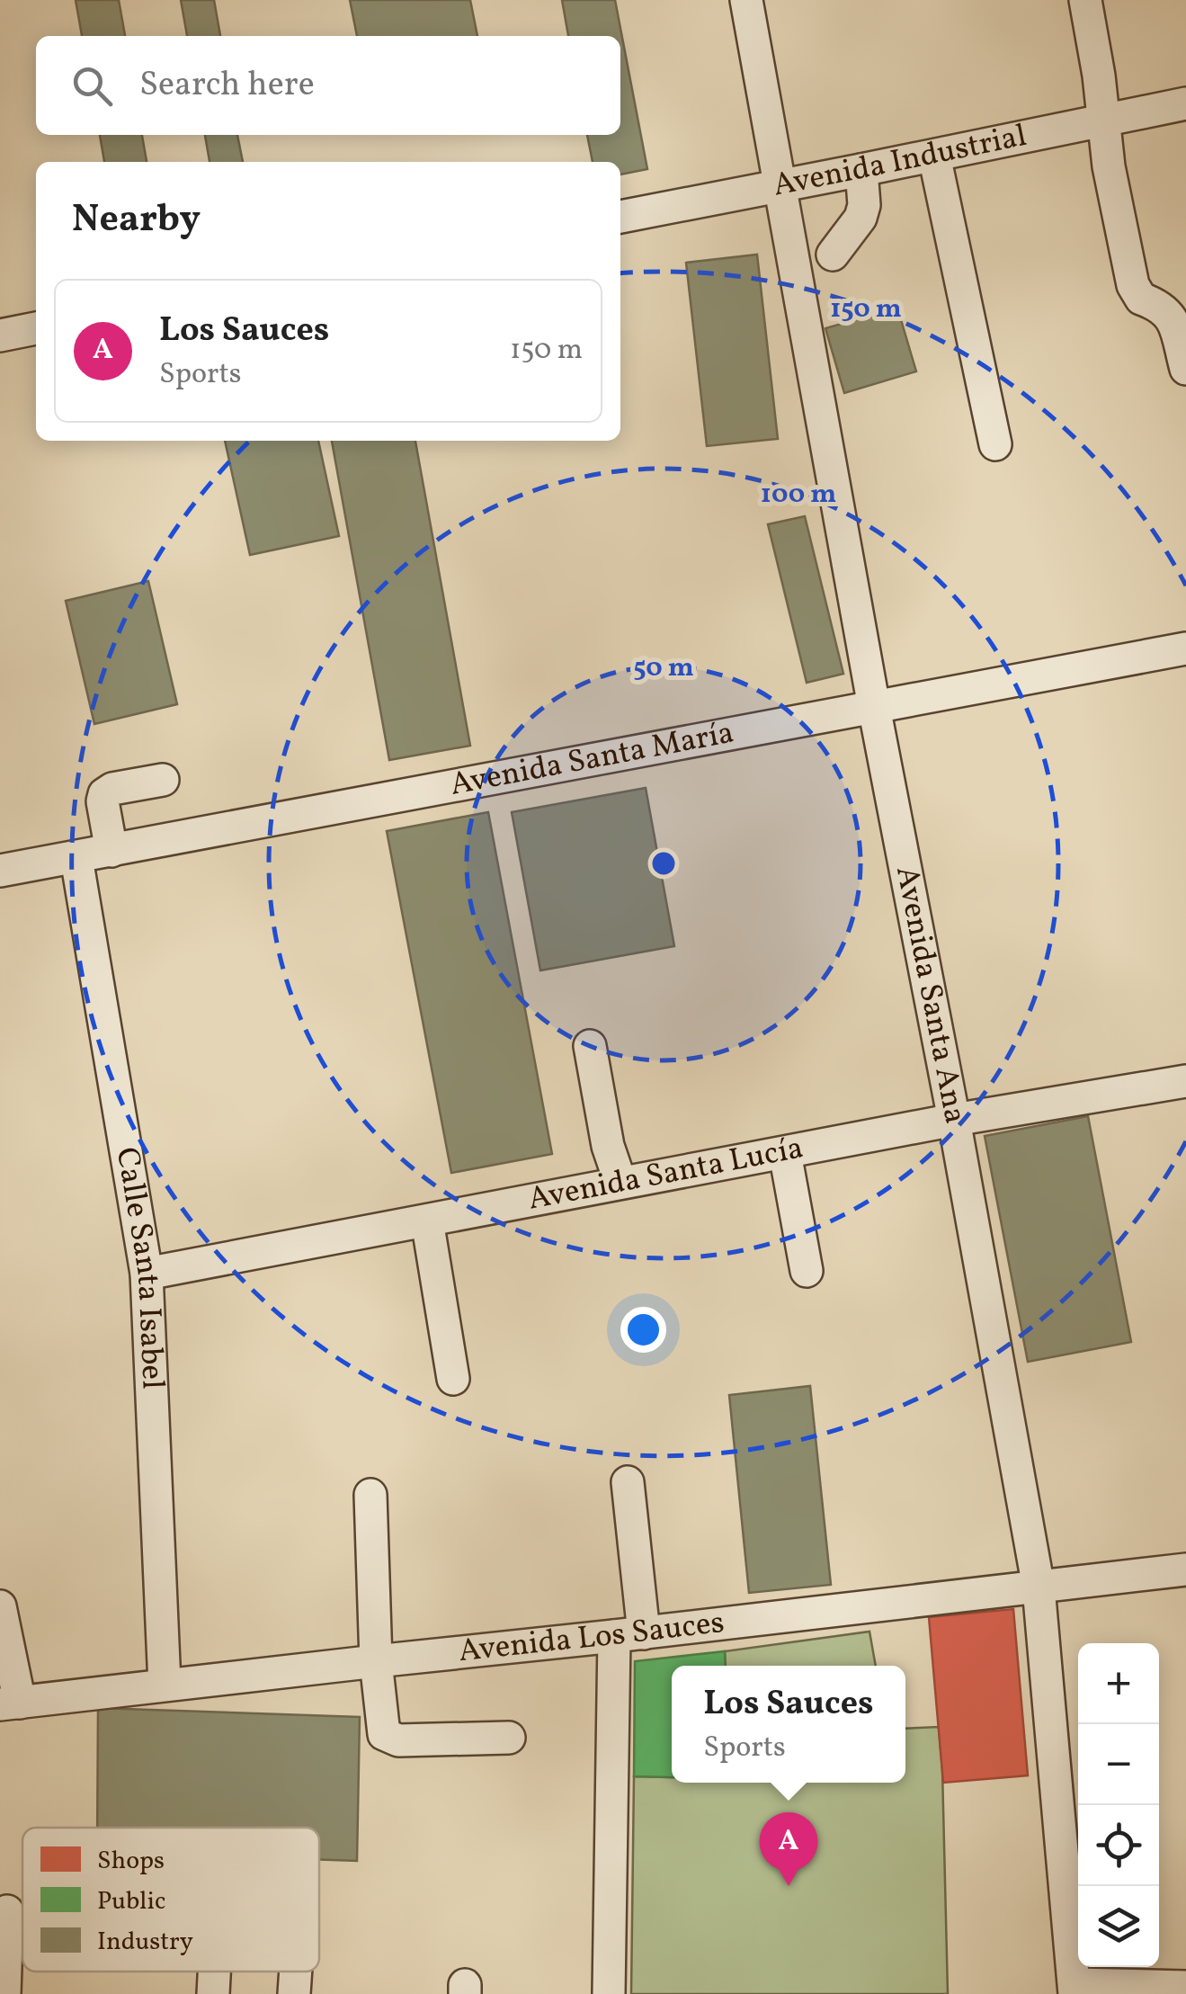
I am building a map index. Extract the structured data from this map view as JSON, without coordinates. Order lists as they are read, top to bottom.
{
  "streets": {
    "street": [
      "Avenida Industrial",
      "Avenida Santa María",
      "Avenida Santa Ana",
      "Avenida Santa Lucía",
      "Calle Santa Isabel",
      "Avenida Los Sauces"
    ]
  },
  "crossings": [
    ["Avenida Industrial", "Avenida Santa Ana"],
    ["Avenida Santa María", "Avenida Santa Ana"],
    ["Avenida Santa María", "Calle Santa Isabel"],
    ["Avenida Santa Ana", "Avenida Santa Lucía"],
    ["Avenida Santa Ana", "Avenida Los Sauces"],
    ["Avenida Santa Lucía", "Calle Santa Isabel"],
    ["Calle Santa Isabel", "Avenida Los Sauces"]
  ],
  "legend": ["Shops", "Public", "Industry"],
  "page": {
    "search": "Search here",
    "heading": "Nearby",
    "list": [
      {
        "mark": "A",
        "name": "Los Sauces",
        "note": "Sports",
        "value": "150 m"
      }
    ],
    "map_buttons": ["+", "−"],
    "popup": ["Los Sauces", "Sports"],
    "pins": "A"
  },
  "rings": ["150 m", "100 m", "50 m"]
}
